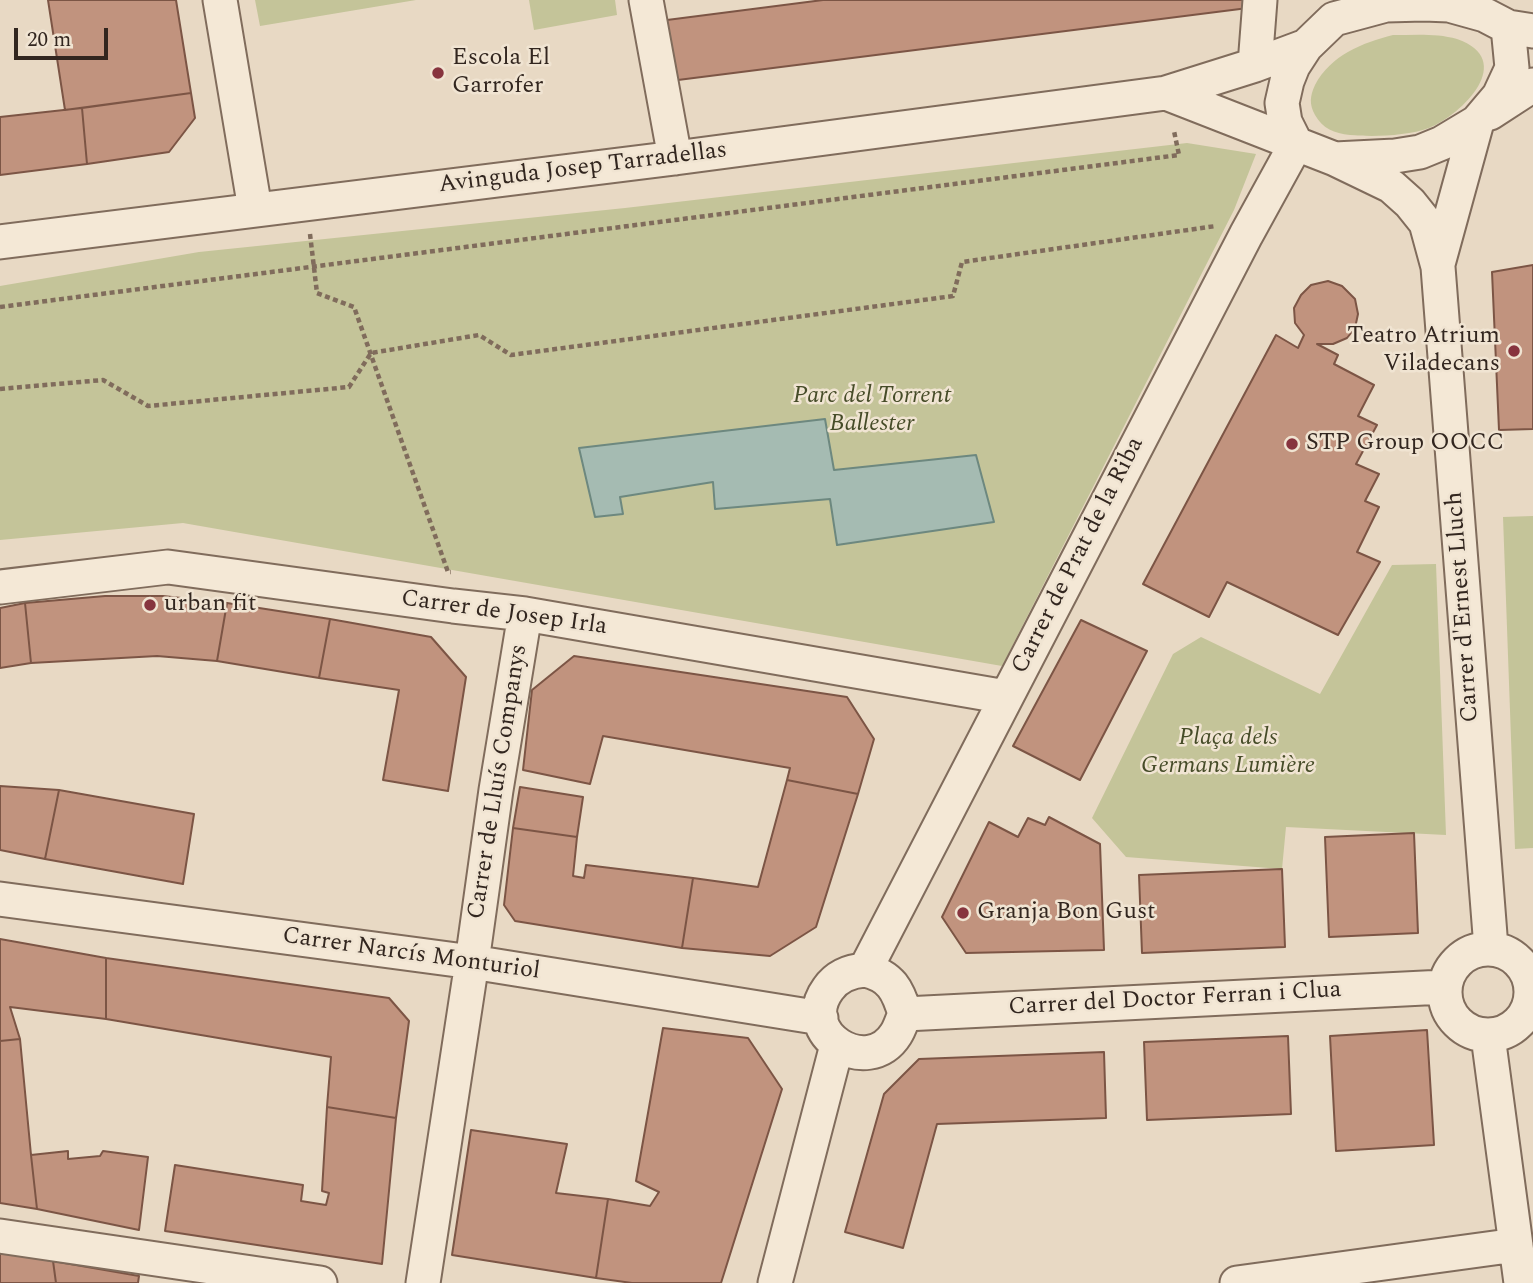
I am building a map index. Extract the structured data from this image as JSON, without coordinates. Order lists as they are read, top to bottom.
{
  "streets": {
    "street": [
      "Avinguda Josep Tarradellas",
      "Carrer de Prat de la Riba",
      "Carrer d'Ernest Lluch",
      "Carrer de Josep Irla",
      "Carrer de Lluís Companys",
      "Carrer Narcís Monturiol",
      "Carrer del Doctor Ferran i Clua"
    ]
  },
  "crossings": [
    ["Avinguda Josep Tarradellas", "Carrer de Prat de la Riba"],
    ["Avinguda Josep Tarradellas", "Carrer d'Ernest Lluch"],
    ["Carrer de Prat de la Riba", "Carrer d'Ernest Lluch"],
    ["Carrer de Prat de la Riba", "Carrer de Josep Irla"],
    ["Carrer de Prat de la Riba", "Carrer Narcís Monturiol"],
    ["Carrer de Prat de la Riba", "Carrer del Doctor Ferran i Clua"],
    ["Carrer d'Ernest Lluch", "Carrer del Doctor Ferran i Clua"],
    ["Carrer de Josep Irla", "Carrer de Lluís Companys"],
    ["Carrer de Lluís Companys", "Carrer Narcís Monturiol"],
    ["Carrer Narcís Monturiol", "Carrer del Doctor Ferran i Clua"]
  ],
  "parks": ["Parc del Torrent Ballester", "Plaça dels Germans Lumière"],
  "places": [
    "Escola El Garrofer",
    "Teatro Atrium Viladecans",
    "STP Group OOCC",
    "urban fit",
    "Granja Bon Gust"
  ],
  "scale_bar": "20 m"
}
